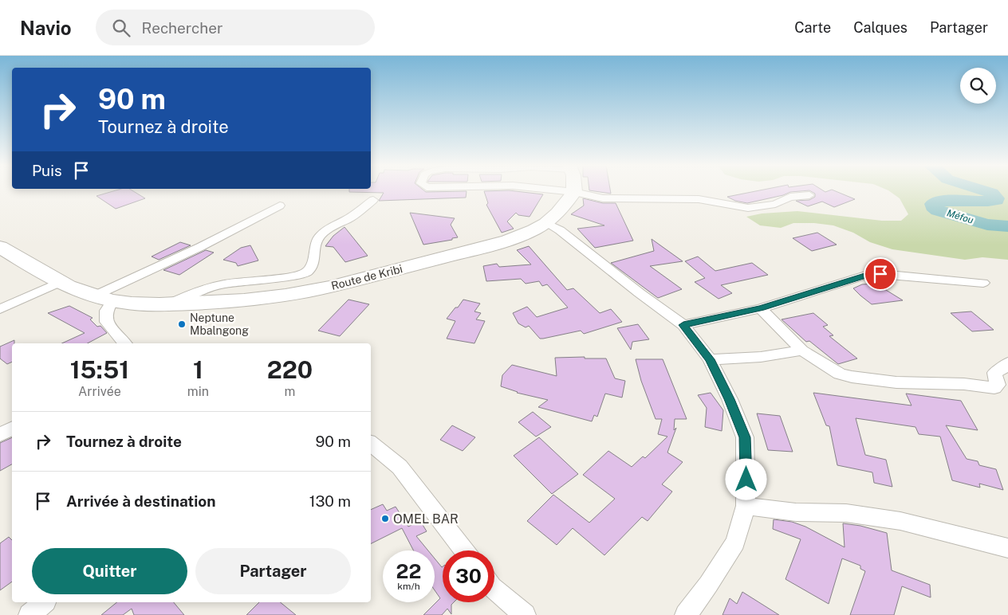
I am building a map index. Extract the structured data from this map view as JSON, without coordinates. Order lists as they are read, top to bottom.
{
  "streets": {
    "main road": ["Route de Kribi"]
  },
  "water": ["Méfou"],
  "places": ["Neptune Mbalngong", "OMEL BAR"],
  "page": {
    "header": "Navio",
    "search": "Rechercher",
    "nav": ["Carte", "Calques", "Partager"],
    "turn": ["90 m", "Tournez à droite"],
    "then": "Puis",
    "eta": [
      "15:51",
      "Arrivée",
      "1",
      "min",
      "220",
      "m"
    ],
    "list": [
      {
        "name": "Tournez à droite",
        "value": "90 m"
      },
      {
        "name": "Arrivée à destination",
        "value": "130 m"
      }
    ],
    "buttons": ["Quitter", "Partager"],
    "speed": "22 km/h",
    "limit": "30"
  }
}
